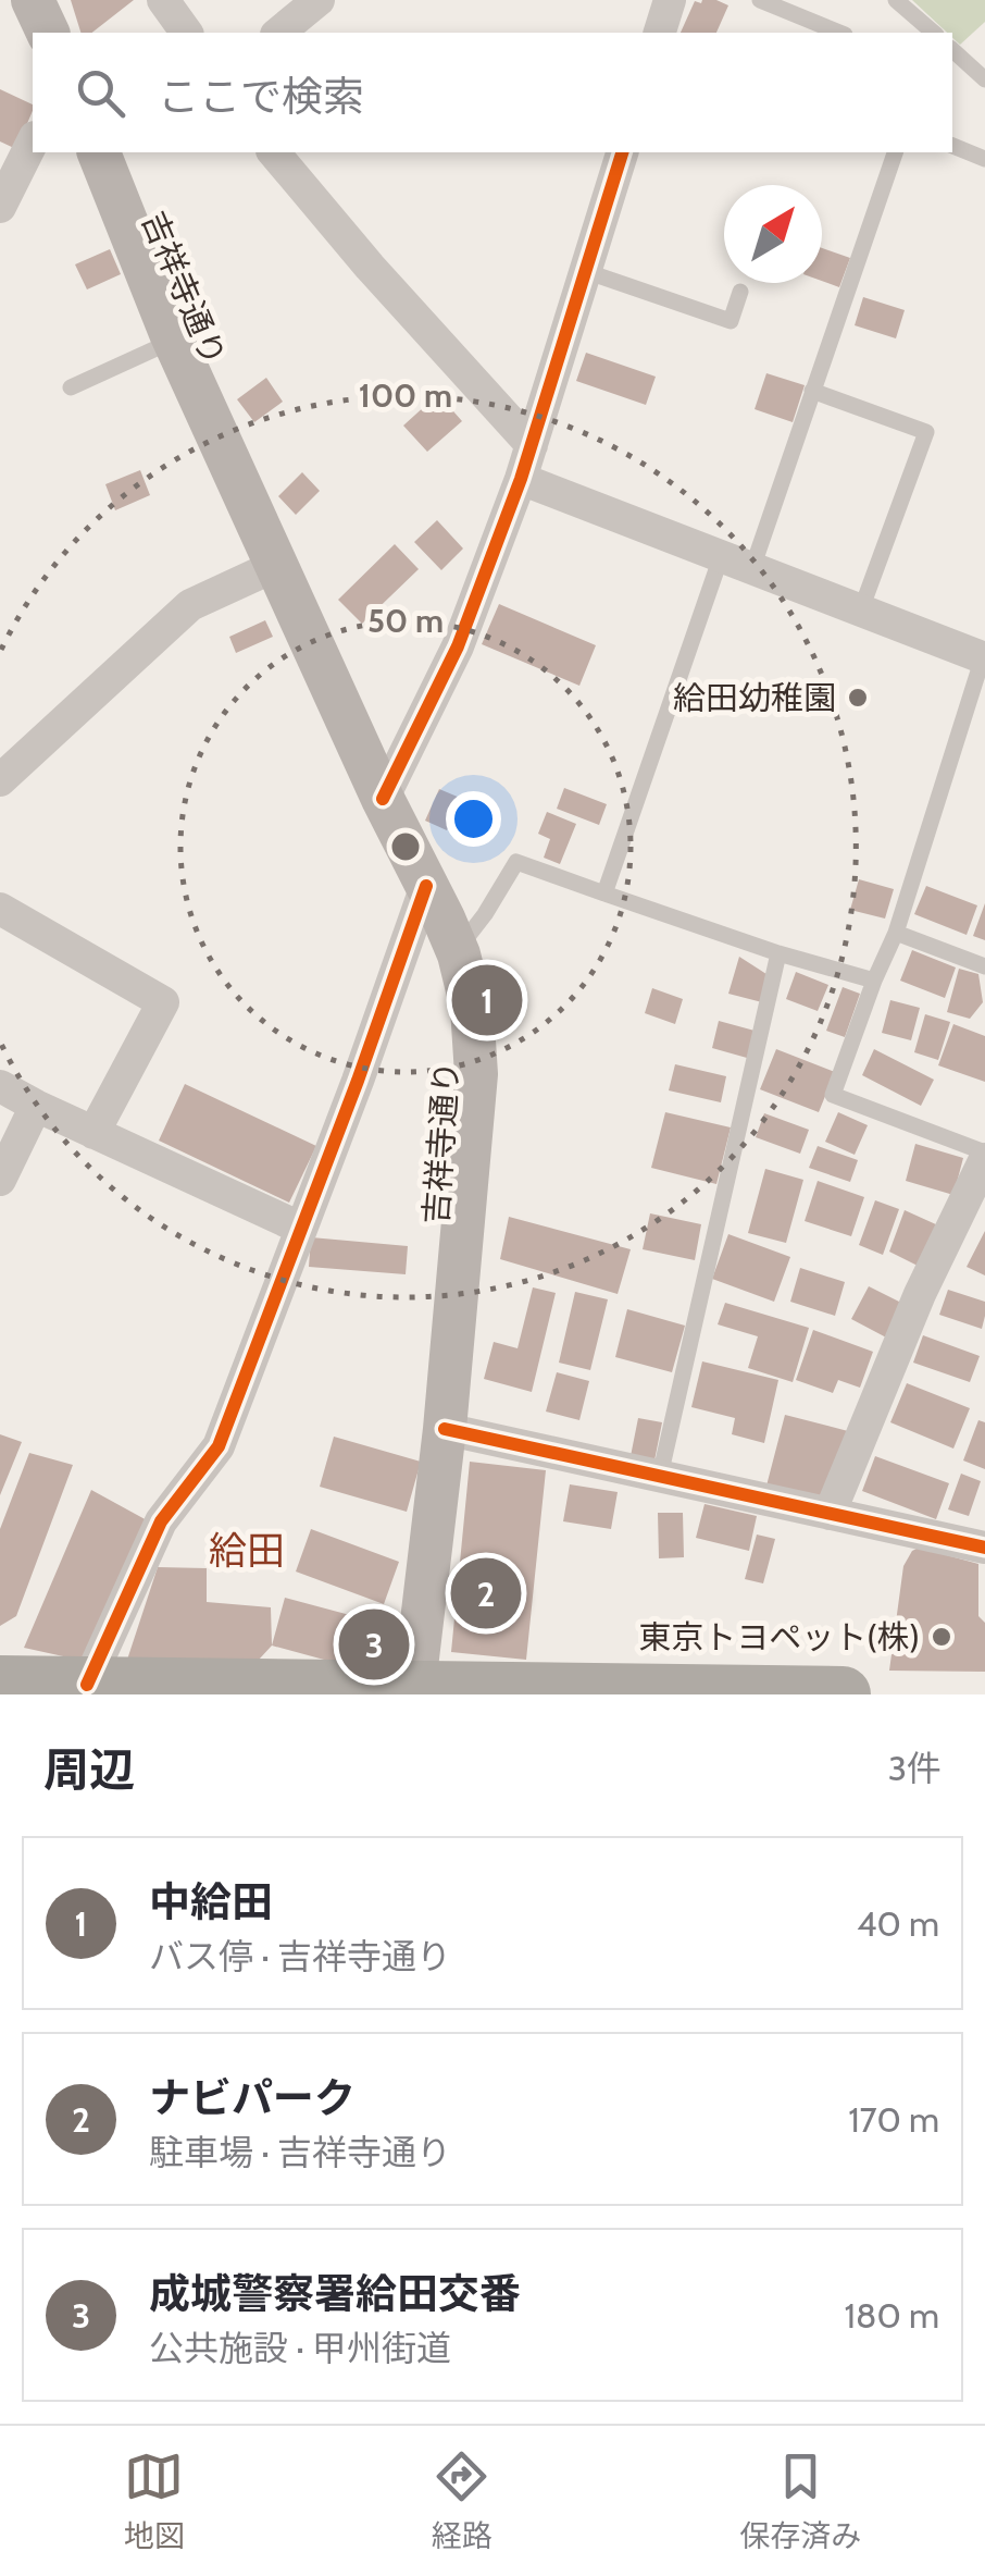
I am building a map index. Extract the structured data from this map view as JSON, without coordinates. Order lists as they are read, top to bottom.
{
  "streets": {
    "main road": ["吉祥寺通り"]
  },
  "districts": ["給田"],
  "places": ["給田幼稚園", "東京トヨペット(株)"],
  "north": "top right",
  "page": {
    "search": "ここで検索",
    "pins": ["1", "2", "3"],
    "heading": ["周辺", "3件"],
    "list": [
      {
        "mark": "1",
        "name": "中給田",
        "note": "バス停 · 吉祥寺通り",
        "value": "40 m"
      },
      {
        "mark": "2",
        "name": "ナビパーク",
        "note": "駐車場 · 吉祥寺通り",
        "value": "170 m"
      },
      {
        "mark": "3",
        "name": "成城警察署給田交番",
        "note": "公共施設 · 甲州街道",
        "value": "180 m"
      }
    ],
    "nav": ["地図", "経路", "保存済み"]
  },
  "rings": ["100 m", "50 m"]
}
